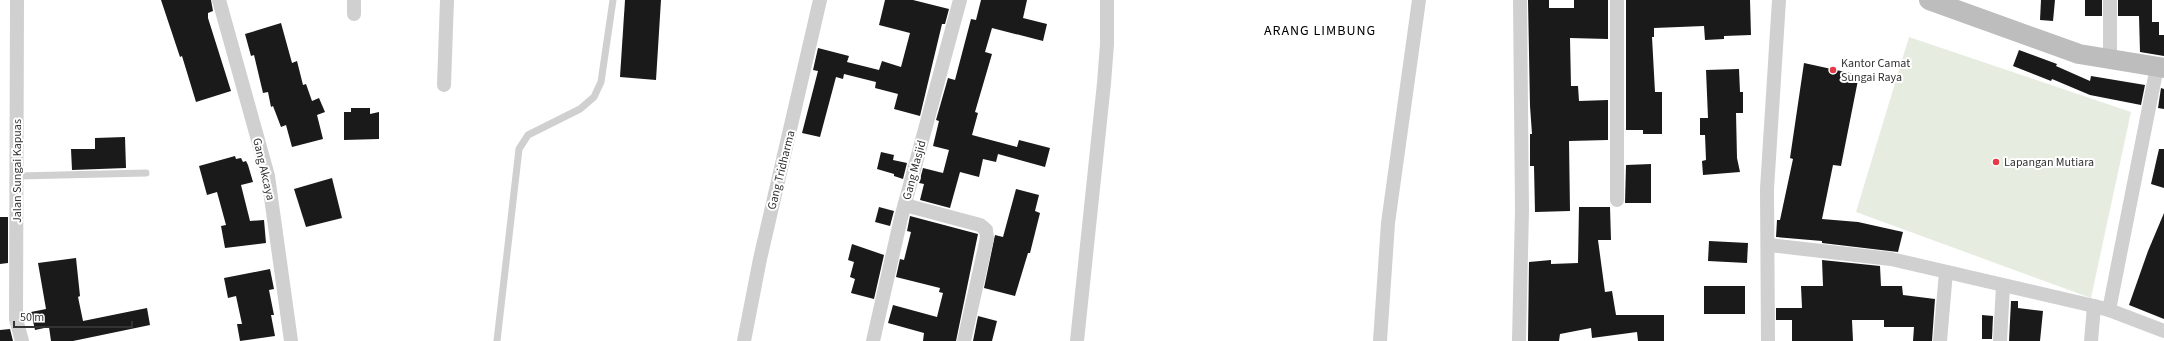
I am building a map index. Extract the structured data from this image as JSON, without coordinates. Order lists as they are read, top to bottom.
{
  "streets": {
    "street": [
      "Gang Akcaya",
      "Gang Tridharma",
      "Gang Masjid",
      "Jalan Sungai Kapuas"
    ]
  },
  "districts": ["ARANG LIMBUNG"],
  "places": ["Kantor Camat Sungai Raya", "Lapangan Mutiara"],
  "scale_bar": "50 m"
}
